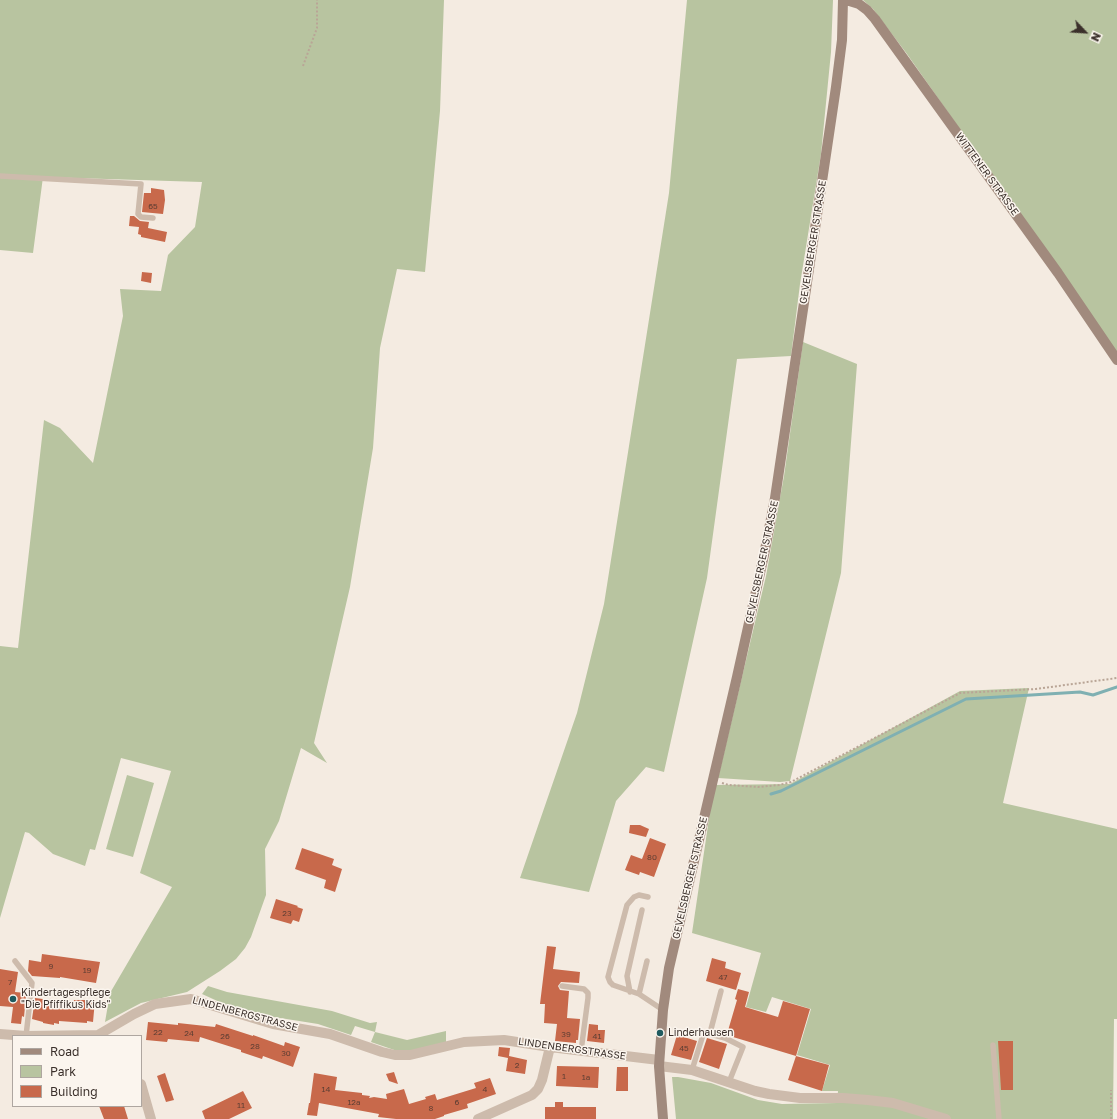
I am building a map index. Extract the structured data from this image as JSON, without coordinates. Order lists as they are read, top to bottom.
{
  "streets": {
    "main road": ["WITTENER STRASSE", "GEVELSBERGER STRASSE"],
    "street": ["LINDENBERGSTRASSE"]
  },
  "crossings": [
    ["WITTENER STRASSE", "GEVELSBERGER STRASSE"],
    ["GEVELSBERGER STRASSE", "LINDENBERGSTRASSE"]
  ],
  "places": ["Kindertagespflege \"Die Pfiffikus Kids\"", "Linderhausen"],
  "house_numbers": [
    "65",
    "80",
    "23",
    "9",
    "19",
    "47",
    "7",
    "22",
    "24",
    "39",
    "26",
    "41",
    "28",
    "45",
    "30",
    "2",
    "1",
    "1a",
    "14",
    "4",
    "12a",
    "6",
    "11",
    "8"
  ],
  "legend": ["Road", "Park", "Building"],
  "north": "bottom right"
}
